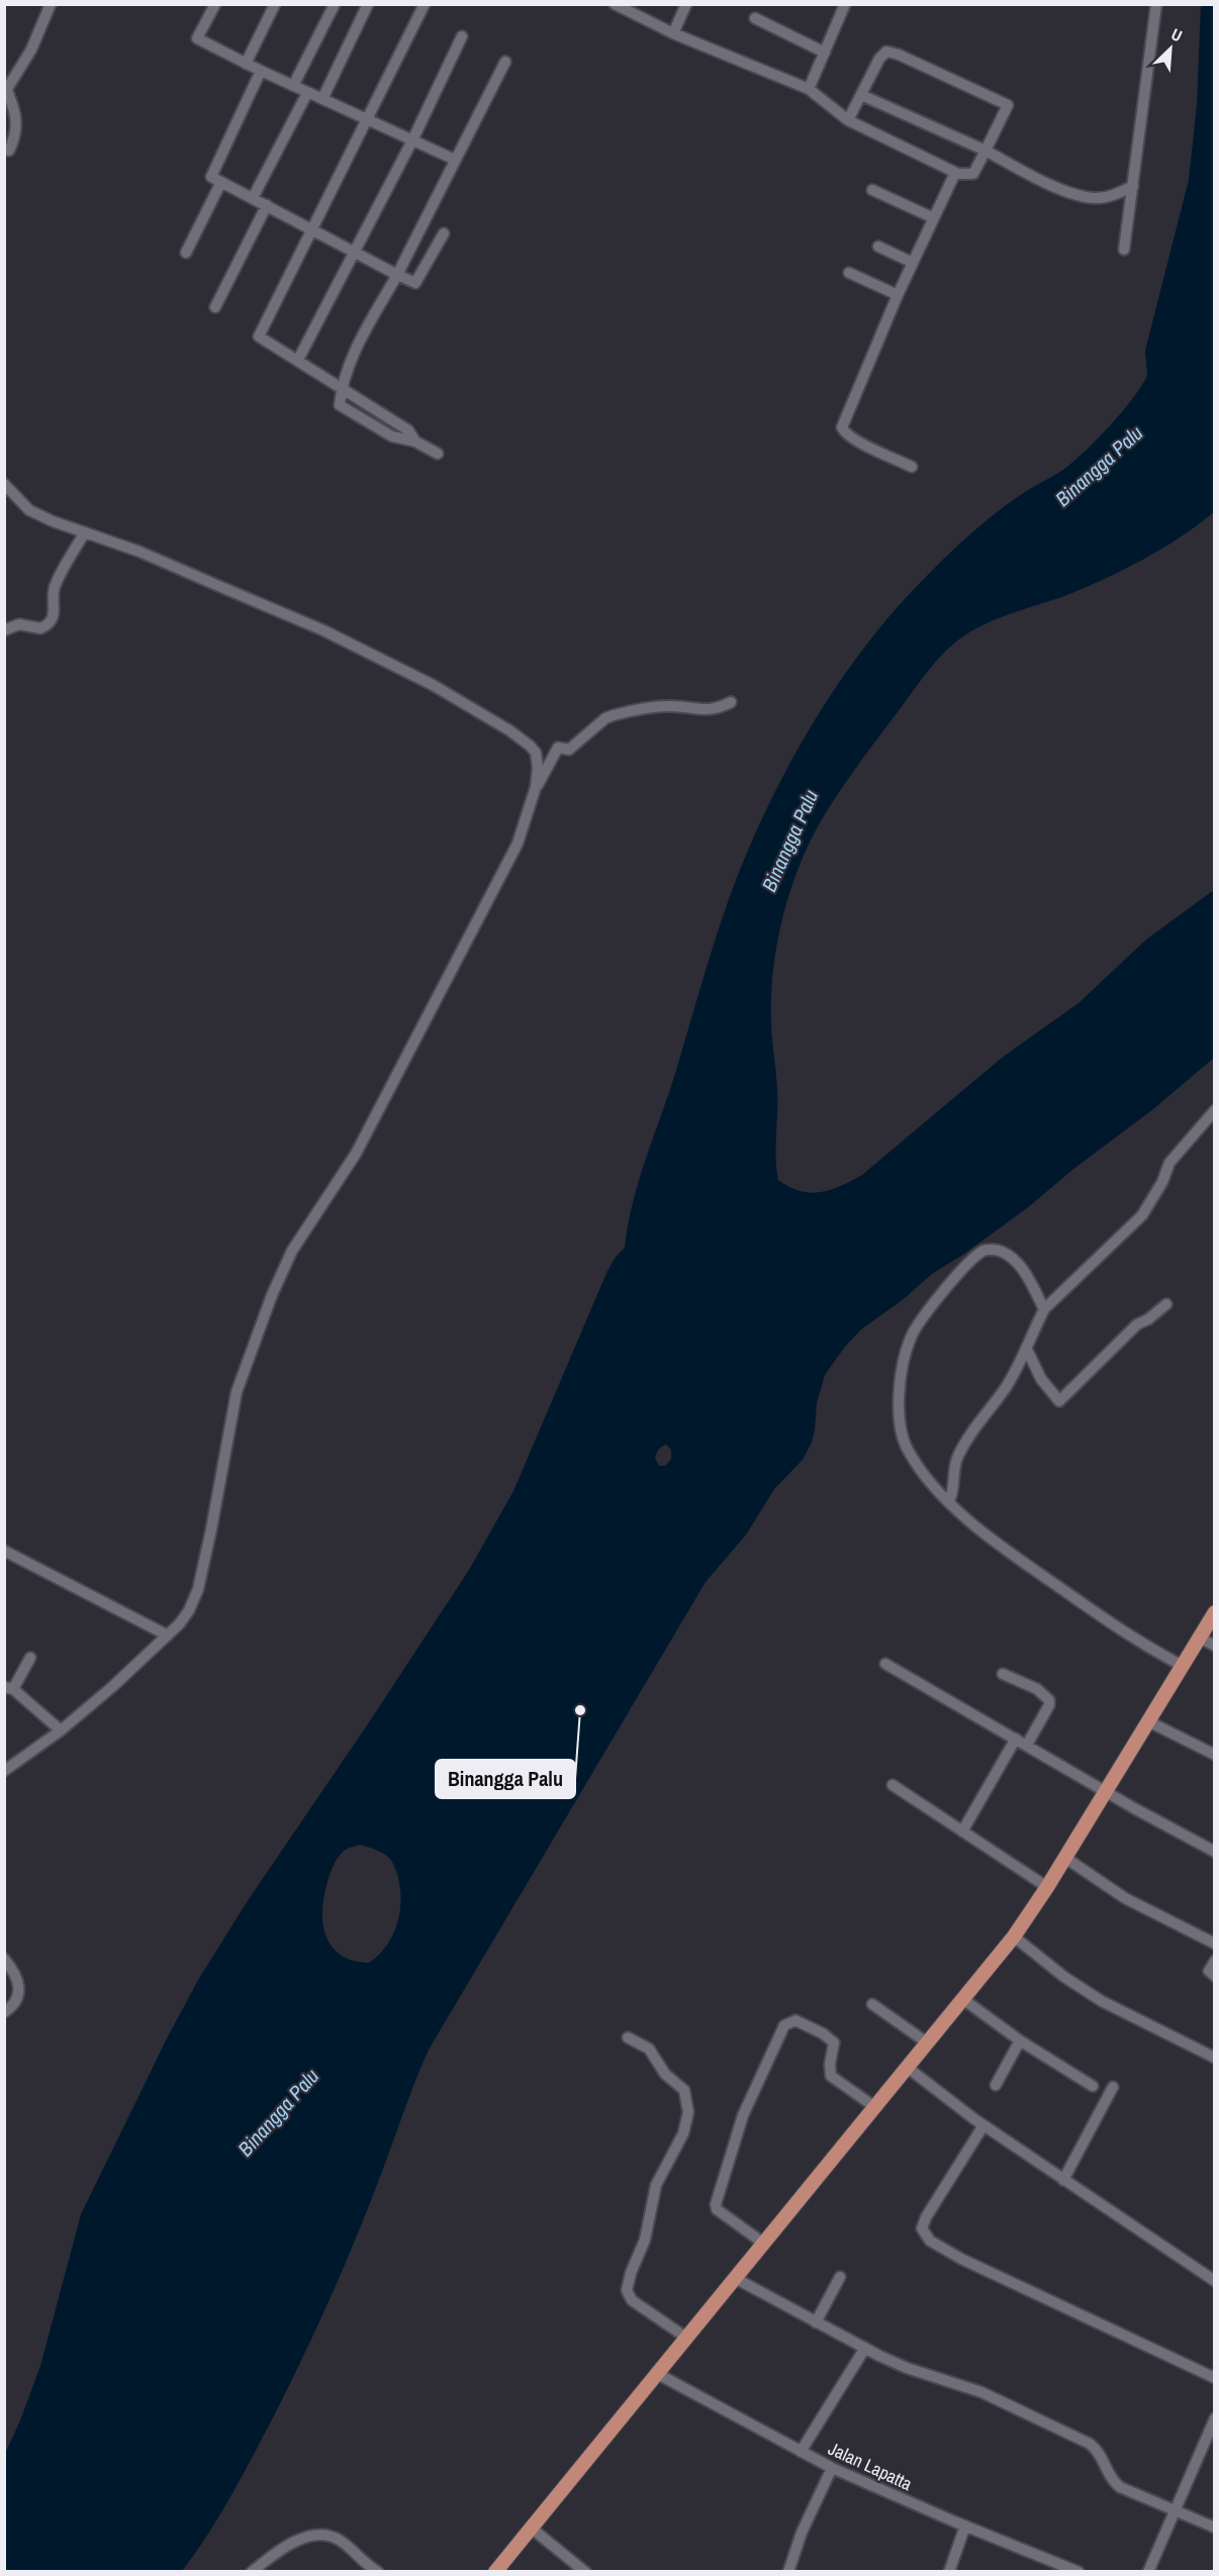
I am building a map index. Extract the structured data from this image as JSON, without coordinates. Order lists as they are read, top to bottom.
{
  "streets": {
    "street": ["Jalan Lapatta"]
  },
  "water": ["Binangga Palu"],
  "places": ["Binangga Palu"],
  "north": "top right"
}
